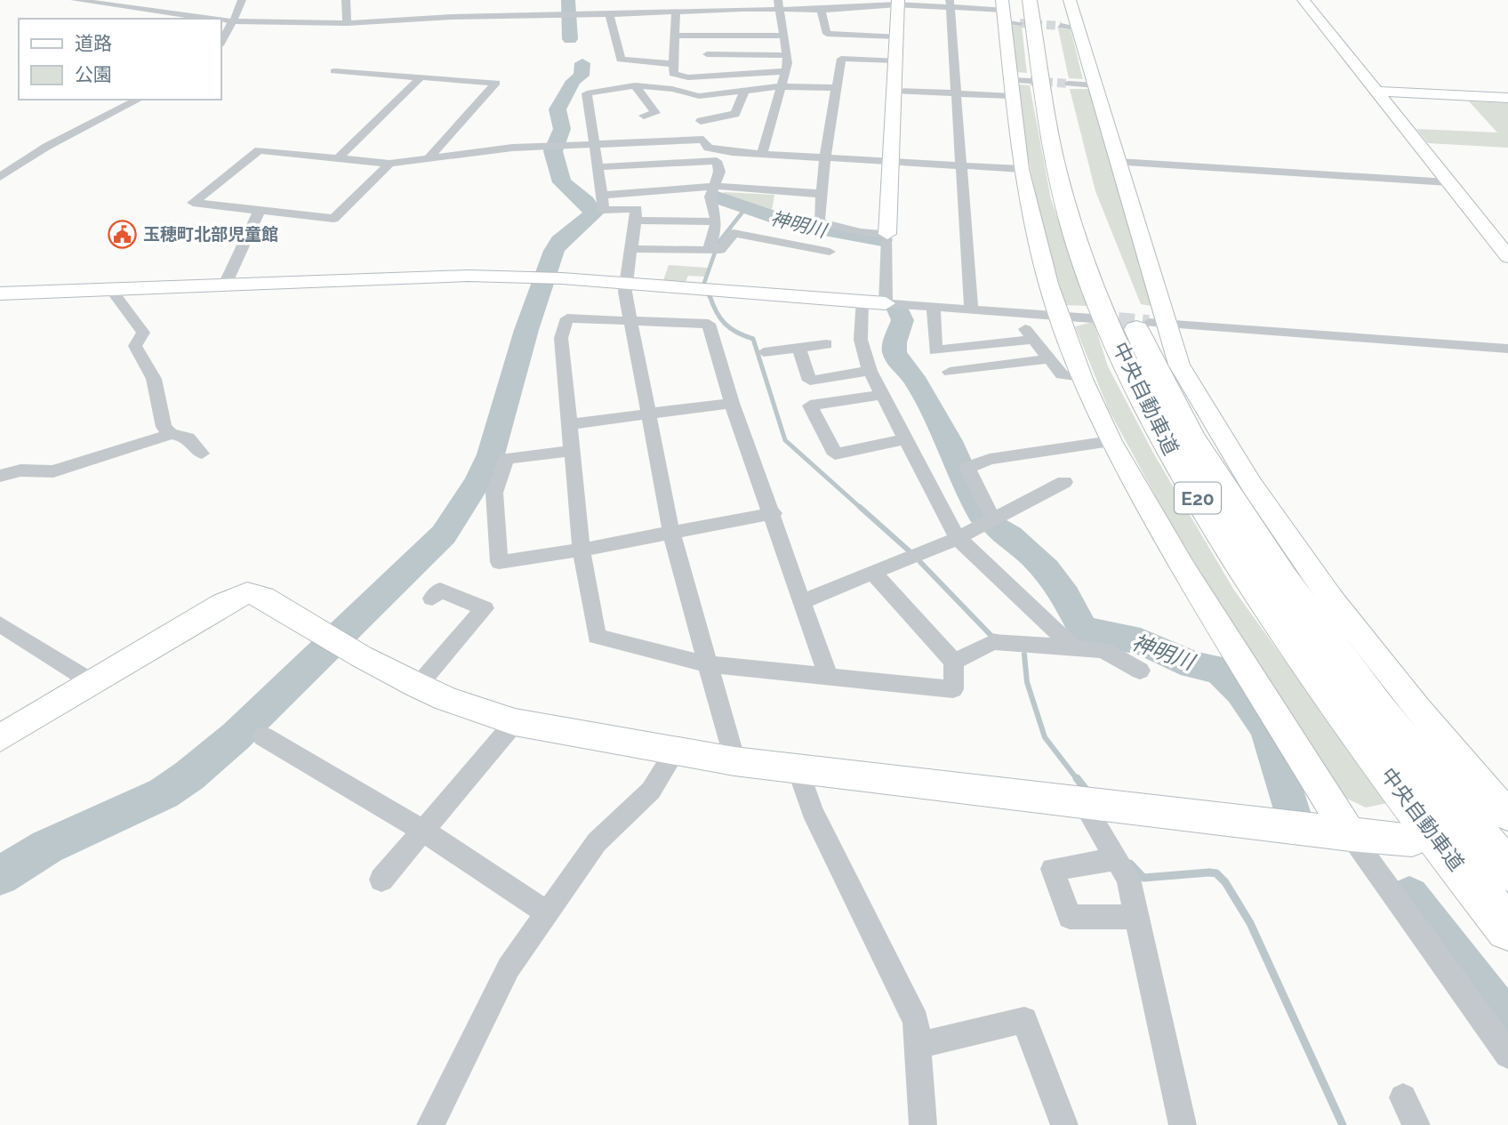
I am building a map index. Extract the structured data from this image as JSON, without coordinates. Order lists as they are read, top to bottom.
{
  "streets": {
    "highway": ["中央自動車道", "E20"]
  },
  "water": ["神明川"],
  "places": {
    "public building": ["玉穂町北部児童館"]
  },
  "legend": ["道路", "公園"]
}
